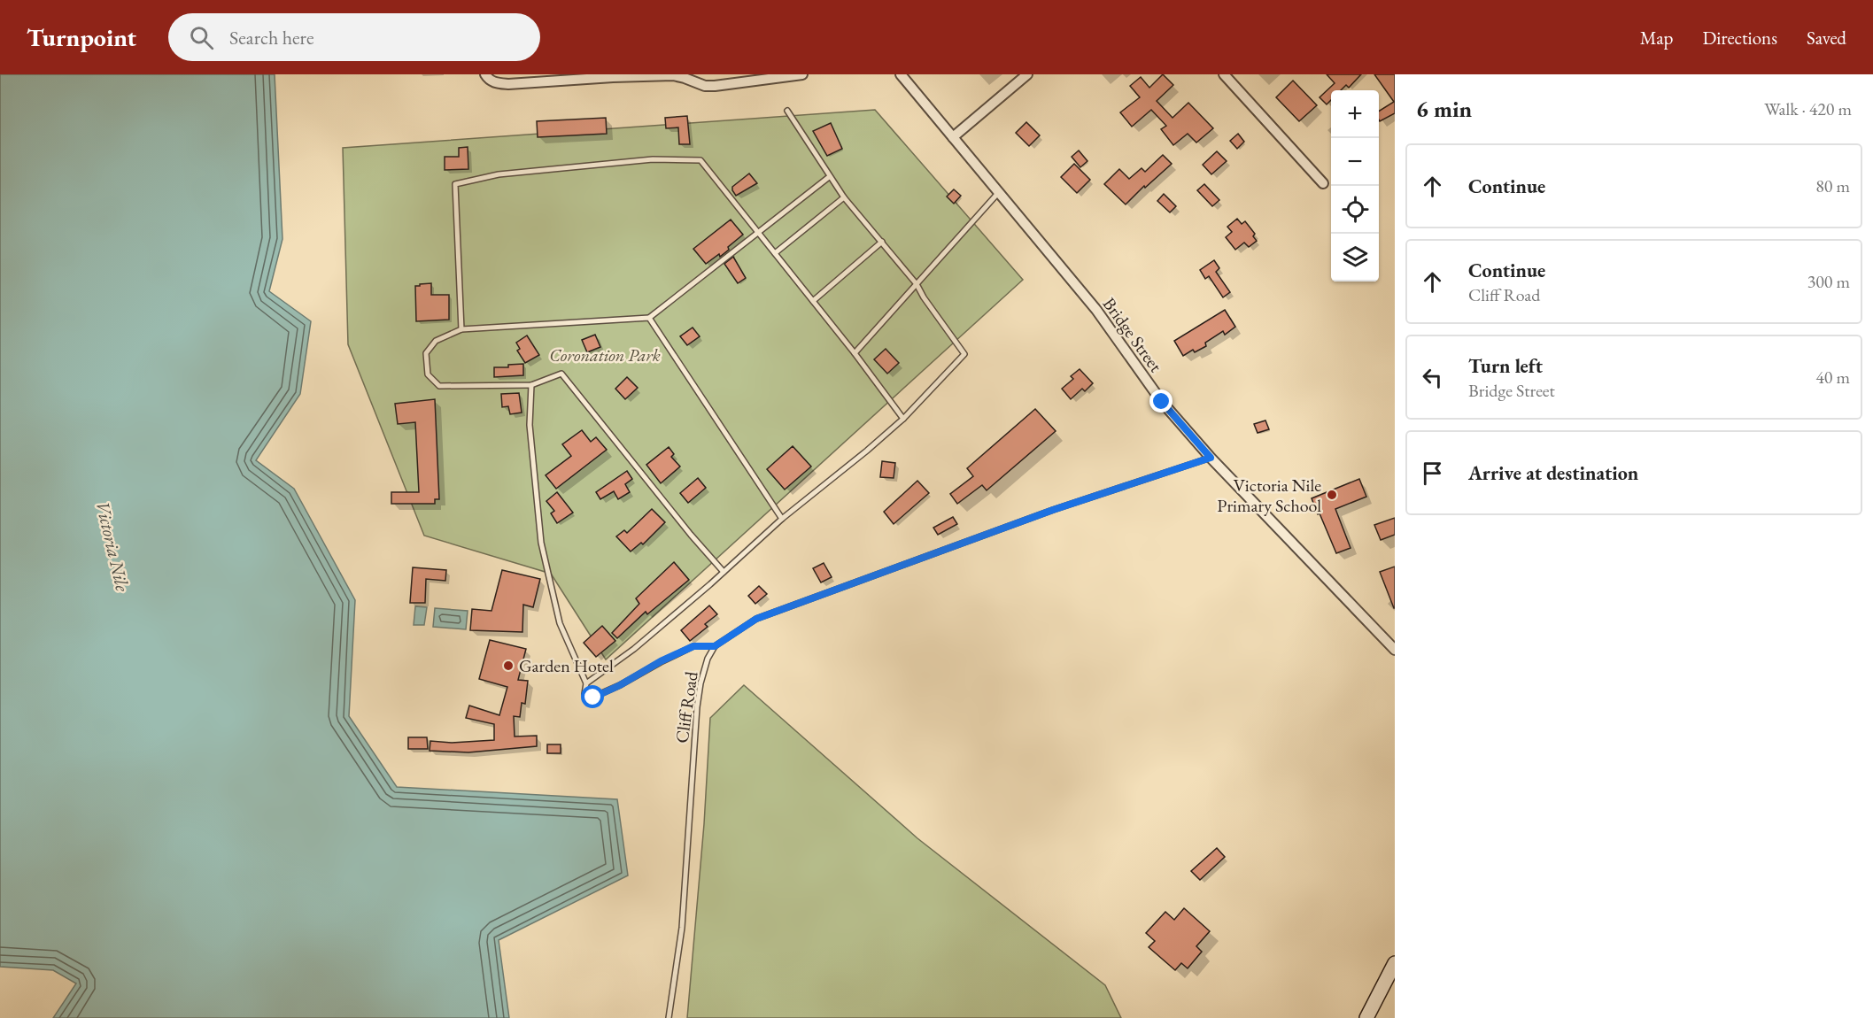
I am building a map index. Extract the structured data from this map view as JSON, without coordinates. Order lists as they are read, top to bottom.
{
  "streets": {
    "street": ["Bridge Street"],
    "lane": ["Cliff Road"]
  },
  "water": ["Victoria Nile"],
  "parks": ["Coronation Park"],
  "places": ["Victoria Nile Primary School", "Garden Hotel"],
  "page": {
    "header": "Turnpoint",
    "search": "Search here",
    "nav": ["Map", "Directions", "Saved"],
    "heading": ["6 min", "Walk · 420 m"],
    "map_buttons": ["+", "−"],
    "list": [
      ["Continue", "80 m"],
      ["Continue", "Cliff Road", "300 m"],
      ["Turn left", "Bridge Street", "40 m"],
      "Arrive at destination"
    ]
  }
}
